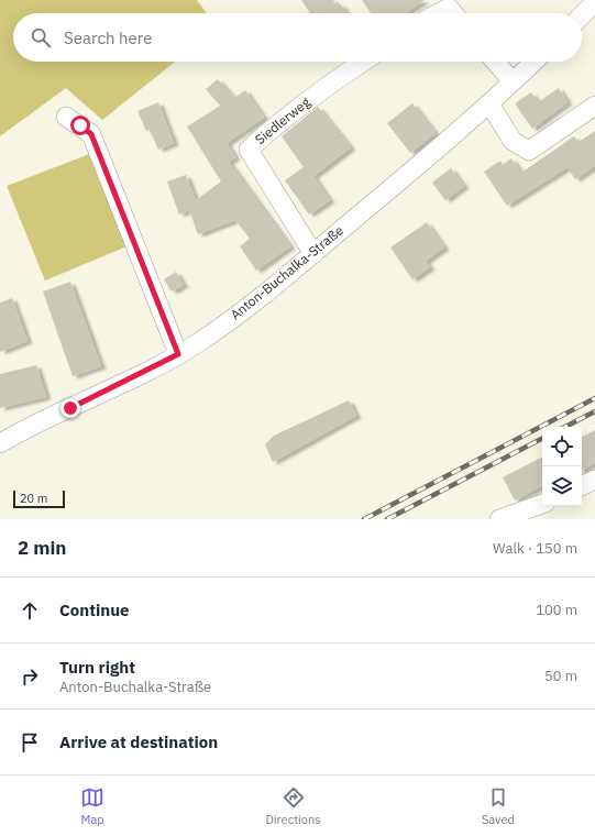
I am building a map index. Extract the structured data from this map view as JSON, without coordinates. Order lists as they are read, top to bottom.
{
  "streets": {
    "street": ["Siedlerweg", "Anton-Buchalka-Straße"]
  },
  "crossings": [
    ["Siedlerweg", "Anton-Buchalka-Straße"]
  ],
  "scale_bar": "20 m",
  "page": {
    "search": "Search here",
    "scale": "20 m",
    "heading": ["2 min", "Walk · 150 m"],
    "list": [
      ["Continue", "100 m"],
      ["Turn right", "Anton-Buchalka-Straße", "50 m"],
      "Arrive at destination"
    ],
    "nav": ["Map", "Directions", "Saved"]
  }
}
